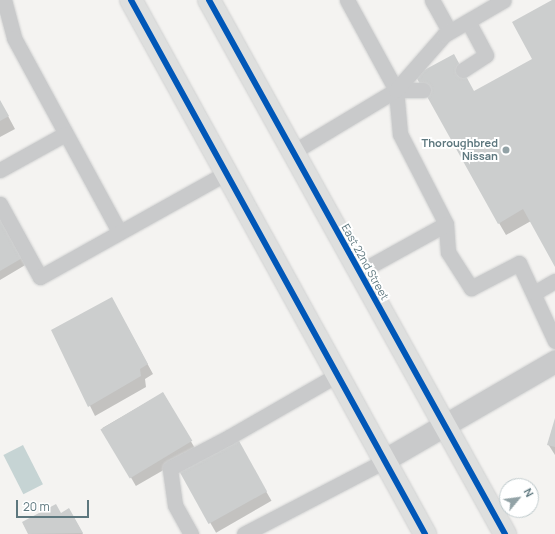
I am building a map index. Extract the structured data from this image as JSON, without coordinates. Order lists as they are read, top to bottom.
{
  "streets": {
    "main road": ["East 22nd Street"]
  },
  "places": ["Thoroughbred Nissan"],
  "scale_bar": "20 m",
  "north": "top right"
}
